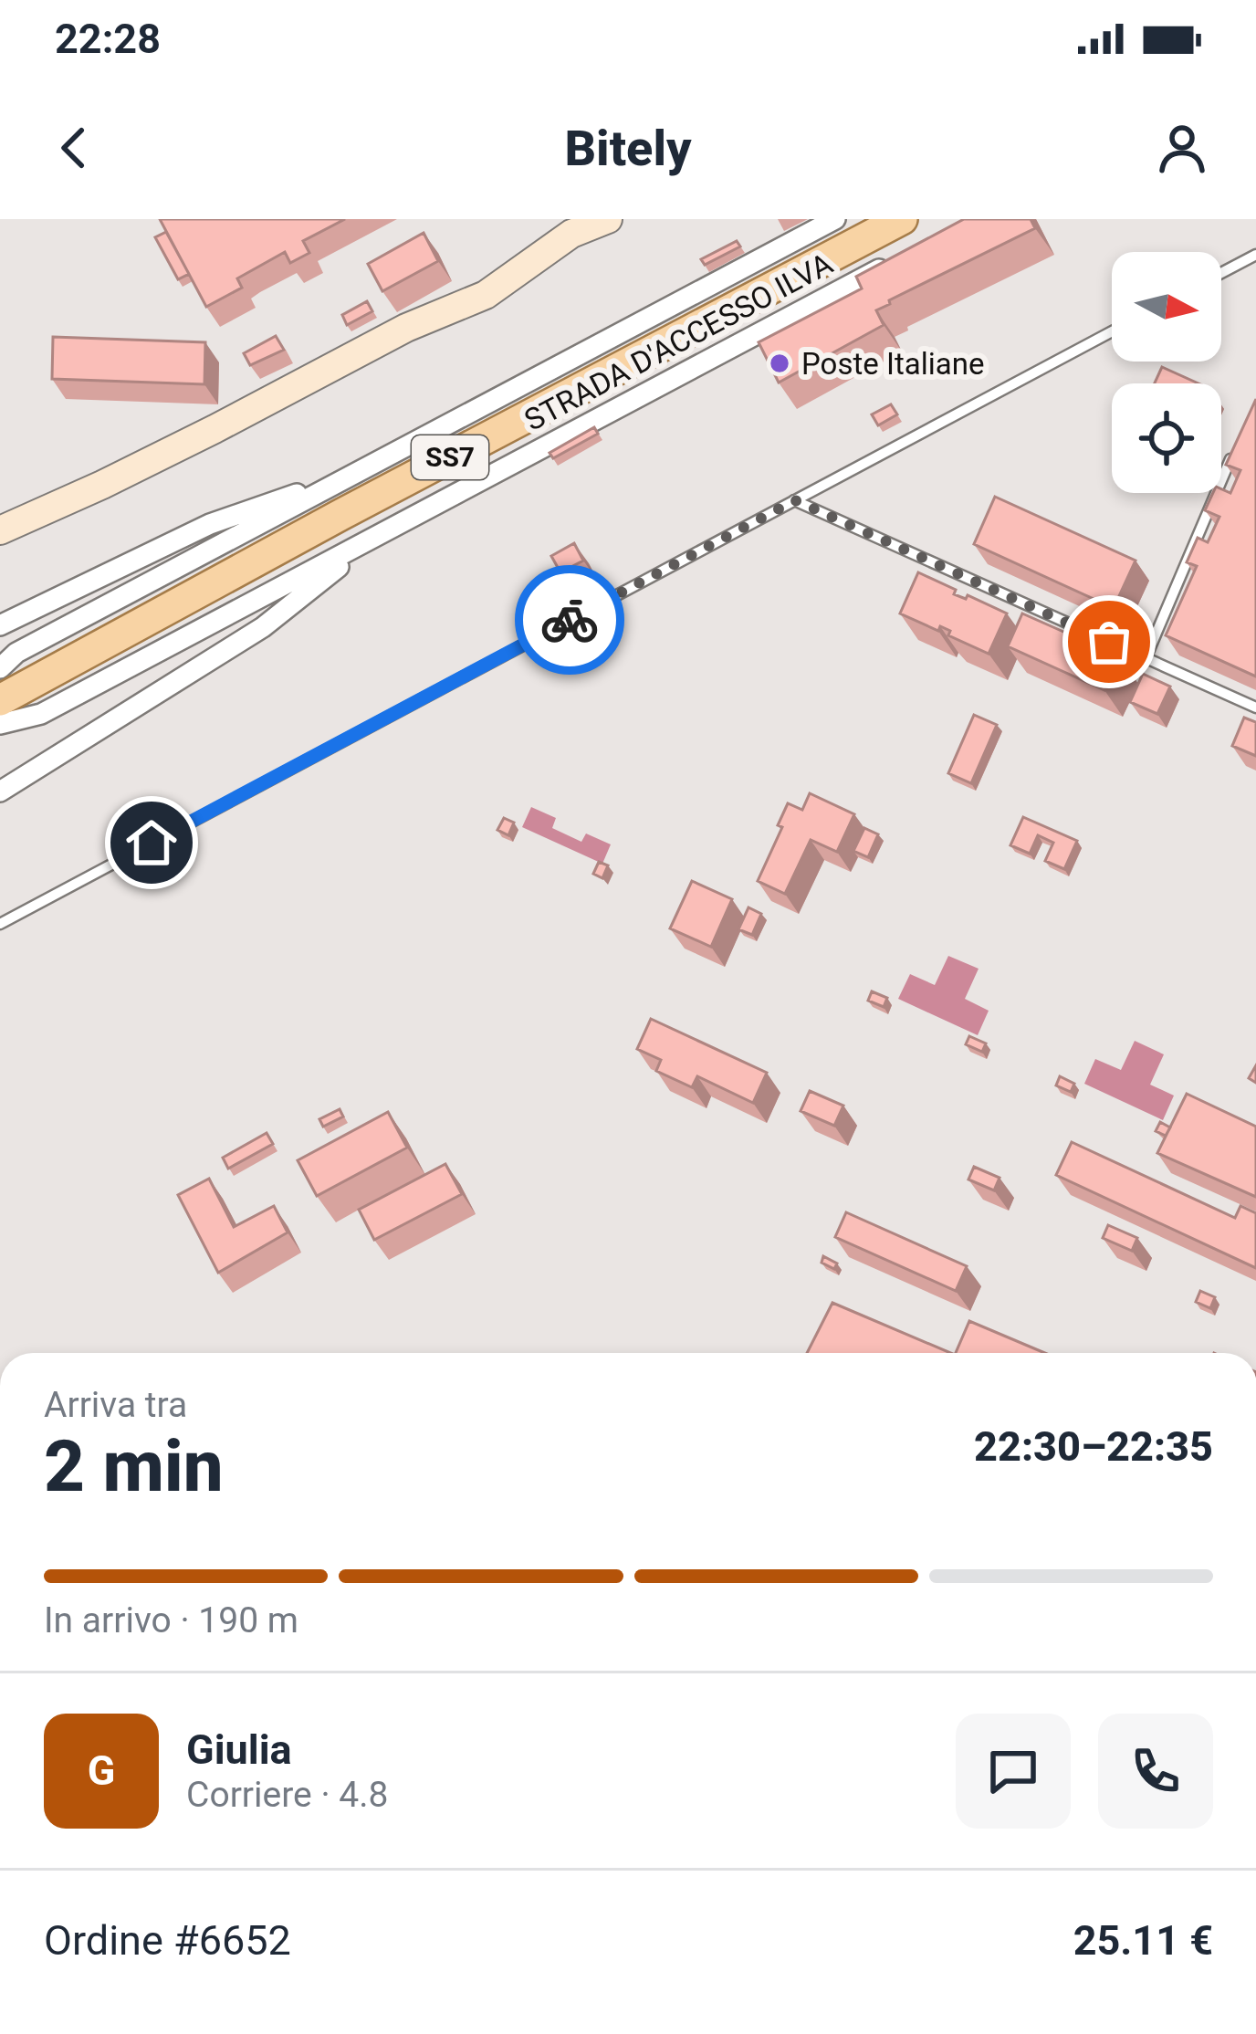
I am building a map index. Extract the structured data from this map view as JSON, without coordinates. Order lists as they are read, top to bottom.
{
  "streets": {
    "main road": ["SS7"],
    "street": ["STRADA D'ACCESSO ILVA"]
  },
  "places": ["Poste Italiane"],
  "north": "right",
  "page": {
    "status": "22:28",
    "header": "Bitely",
    "heading": ["2 min", "Arriva tra", "22:30–22:35"],
    "panel": [
      "Giulia",
      "Corriere · 4.8",
      "Ordine #6652",
      "25.11 €"
    ],
    "bar": "In arrivo · 190 m",
    "round": "G"
  }
}
